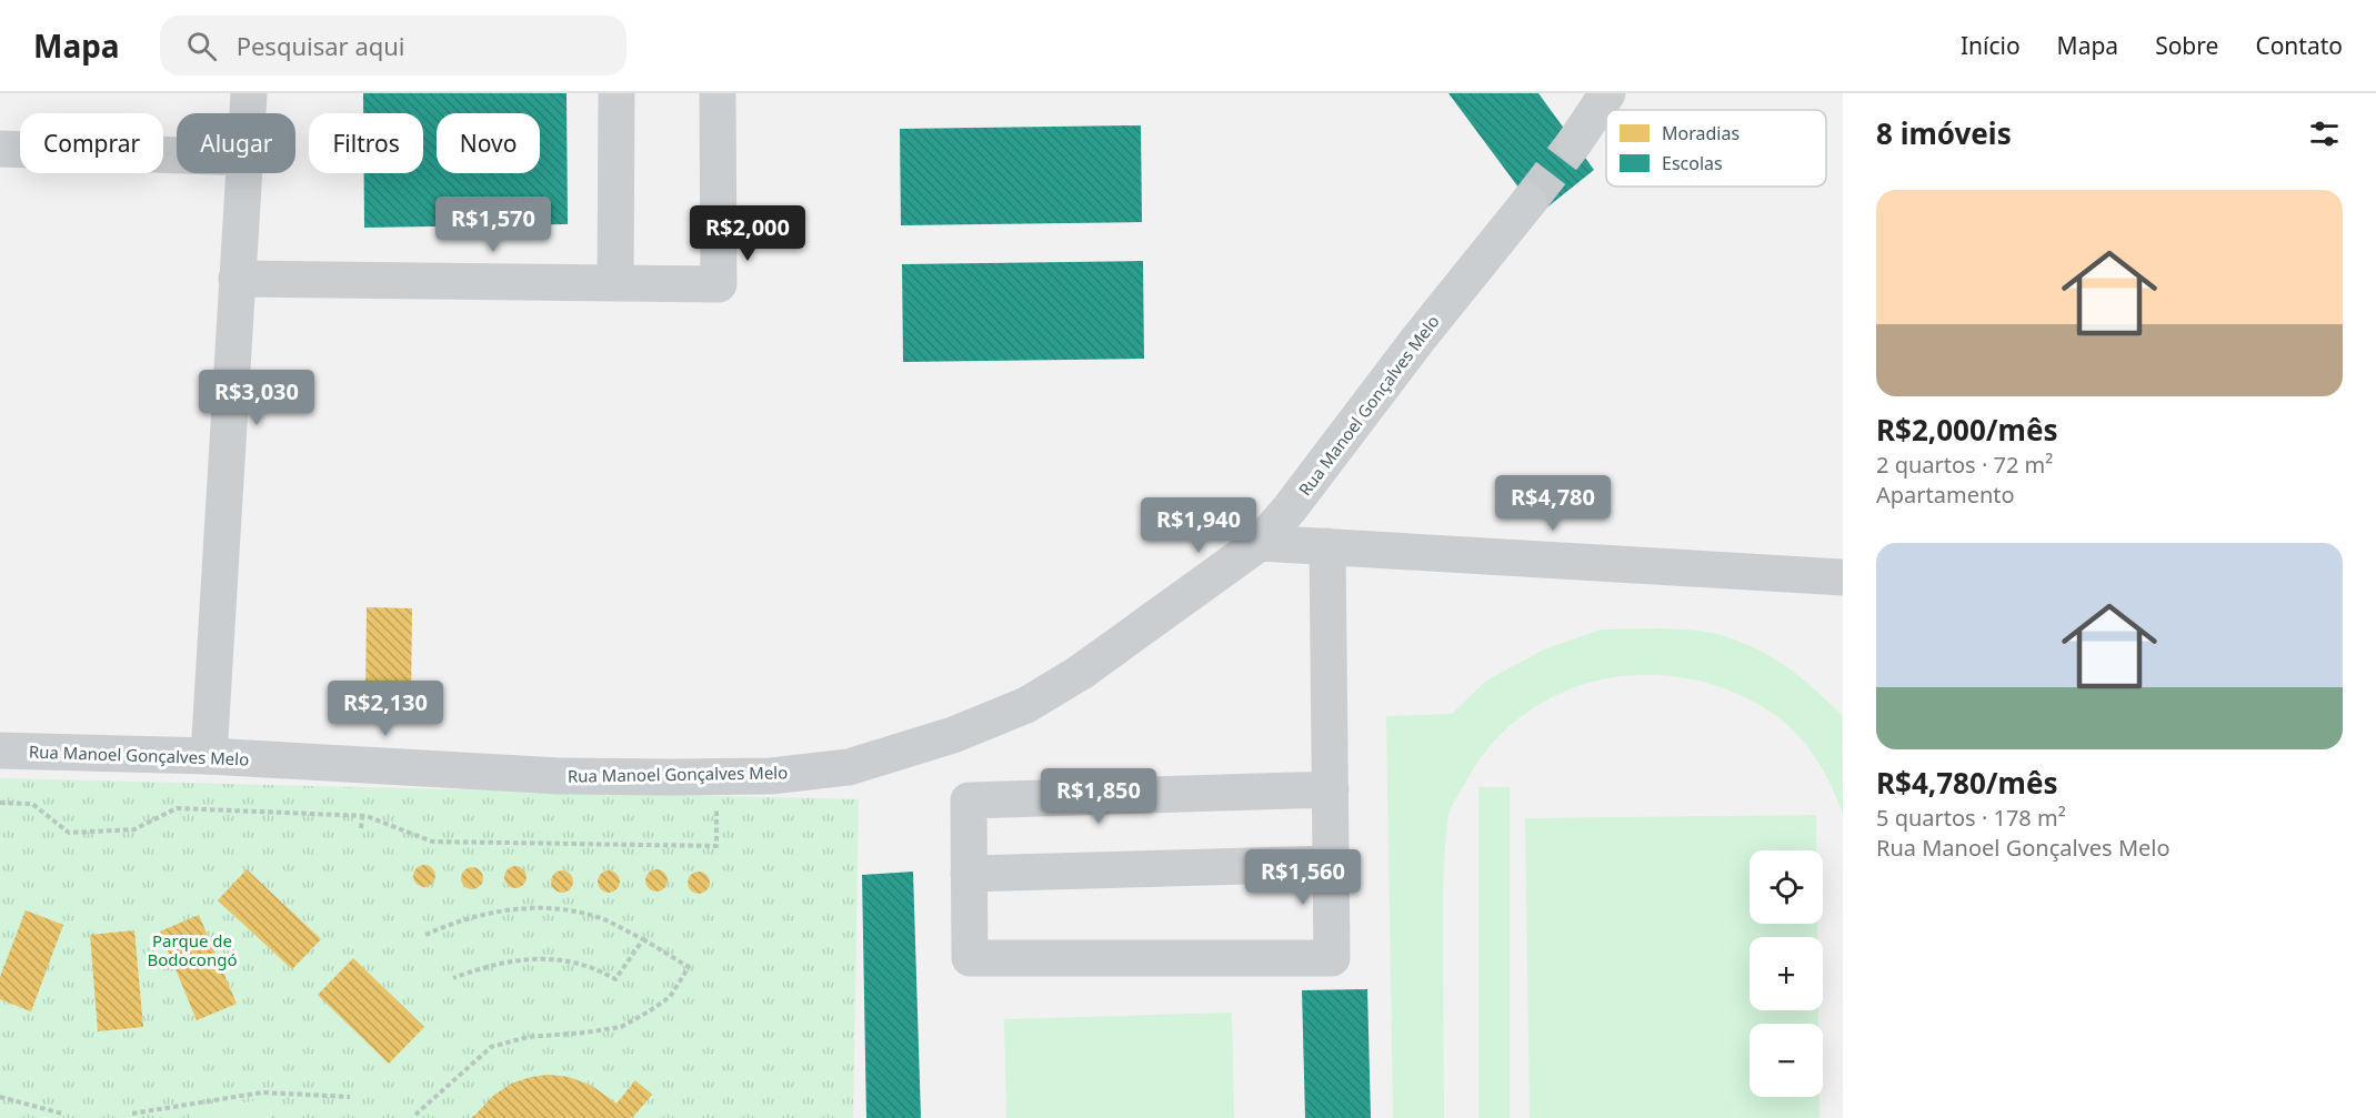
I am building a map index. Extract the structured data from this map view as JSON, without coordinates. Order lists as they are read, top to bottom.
{
  "streets": {
    "street": ["Rua Manoel Gonçalves Melo"]
  },
  "parks": ["Parque de Bodocongó"],
  "legend": ["Moradias", "Escolas"],
  "page": {
    "header": "Mapa",
    "search": "Pesquisar aqui",
    "nav": [
      "Início",
      "Mapa",
      "Sobre",
      "Contato"
    ],
    "heading": "8 imóveis",
    "chip": [
      "Comprar",
      "Alugar",
      "Filtros",
      "Novo"
    ],
    "list": [
      {
        "name": "R$2,000/mês",
        "note": "2 quartos · 72 m² · Apartamento"
      },
      {
        "name": "R$4,780/mês",
        "note": "5 quartos · 178 m² · Rua Manoel Gonçalves Melo"
      }
    ],
    "price": [
      "R$1,570",
      "R$2,000",
      "R$3,030",
      "R$4,780",
      "R$1,940",
      "R$2,130",
      "R$1,850",
      "R$1,560"
    ],
    "map_buttons": ["+", "−"]
  }
}
